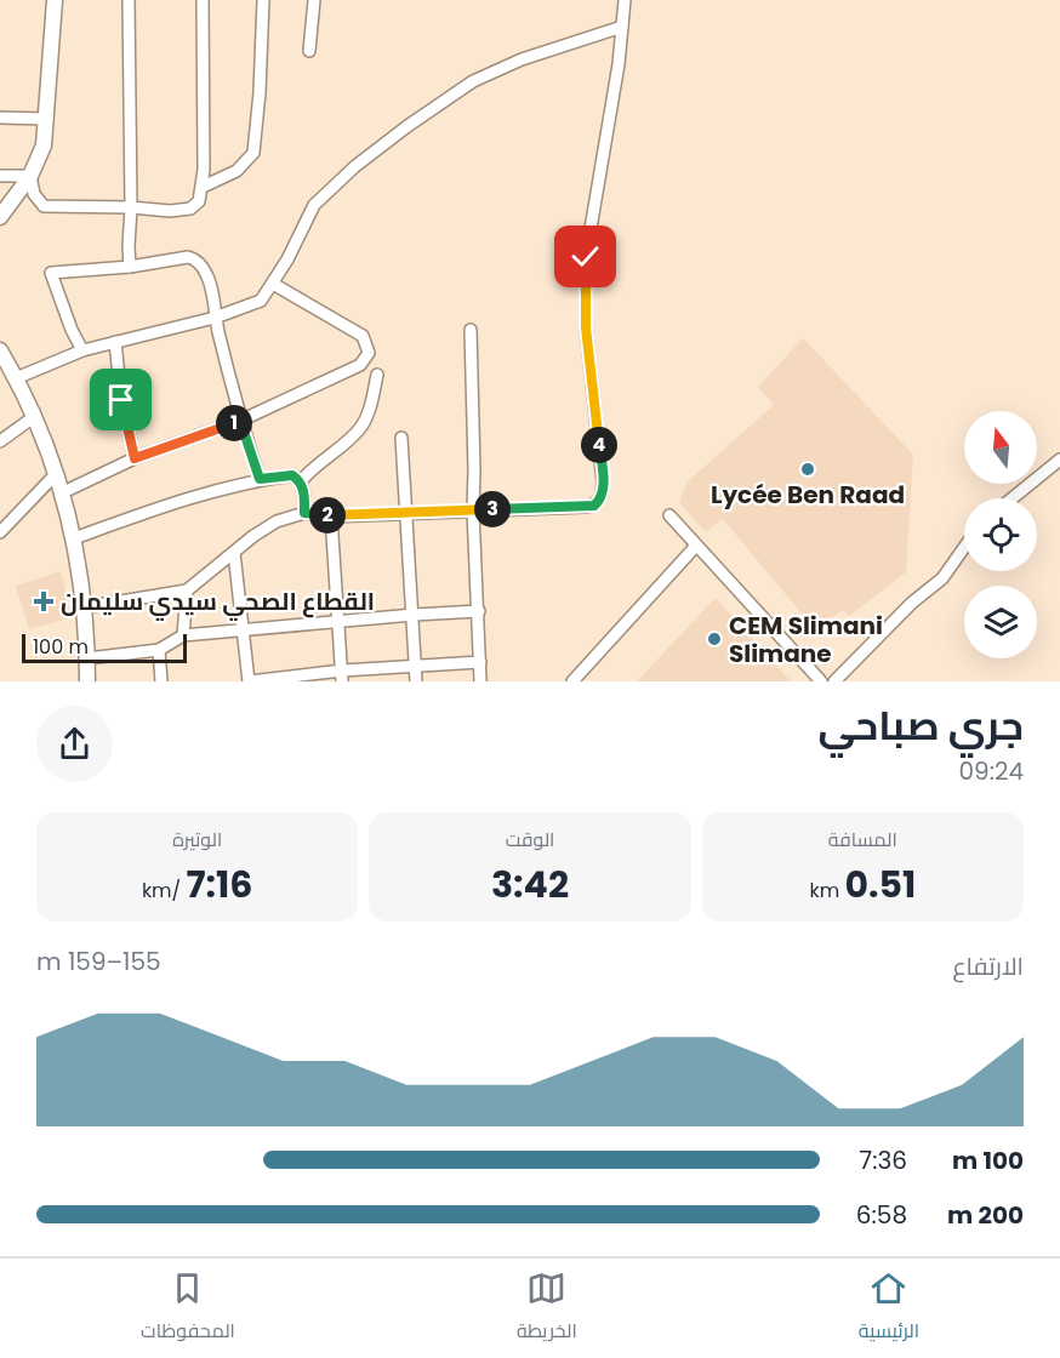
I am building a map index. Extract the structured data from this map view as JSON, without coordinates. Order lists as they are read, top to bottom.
{
  "places": {
    "other": ["Lycée Ben Raad", "CEM Slimani Slimane"],
    "health": ["القطاع الصحي سيدي سليمان"]
  },
  "scale_bar": "100 m",
  "north": "top",
  "page": {
    "pins": [
      "1",
      "4",
      "3",
      "2"
    ],
    "scale": "100 m",
    "heading": ["جري صباحي", "09:24"],
    "stats": [
      ["المسافة", "0.51 km"],
      ["الوقت", "3:42"],
      ["الوتيرة", "7:16 /km"]
    ],
    "chart": ["الارتفاع", "155–159 m"],
    "list": [
      {
        "name": "100 m",
        "note": "7:36"
      },
      {
        "name": "200 m",
        "note": "6:58"
      }
    ],
    "tabs": ["الرئيسية", "الخريطة", "المحفوظات"]
  }
}
